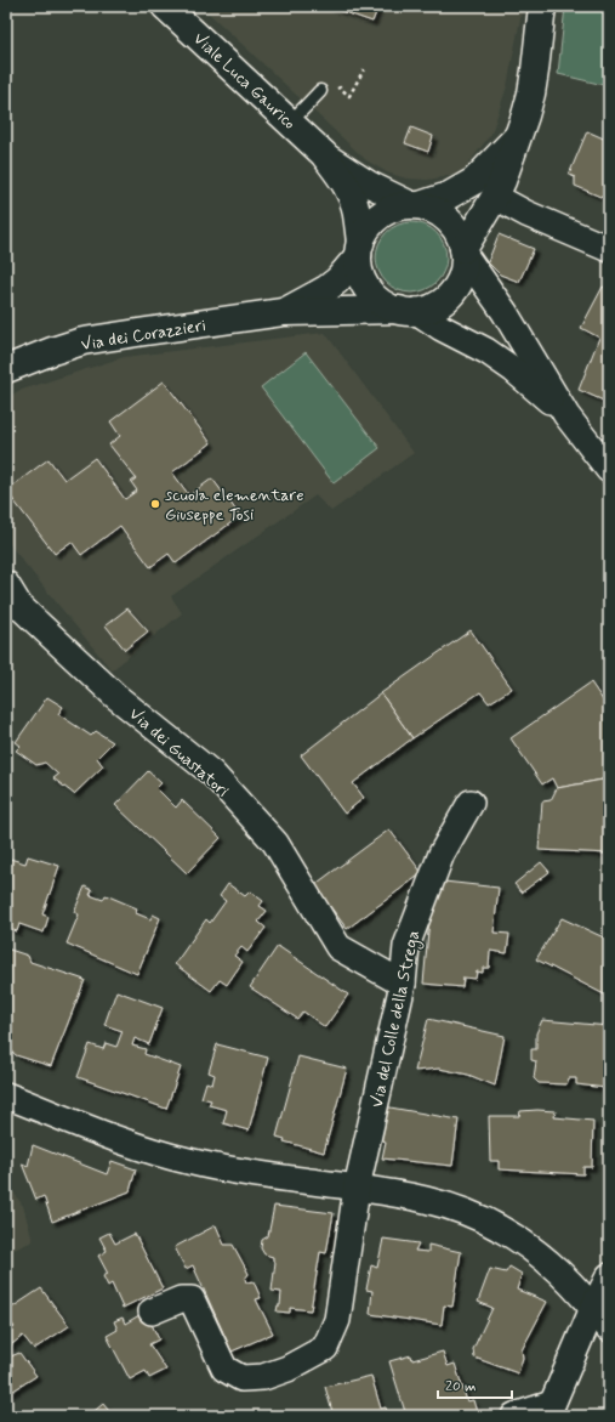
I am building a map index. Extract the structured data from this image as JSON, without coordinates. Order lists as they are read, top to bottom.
{
  "streets": {
    "main road": ["Viale Luca Gaurico", "Via dei Corazzieri"],
    "street": ["Via dei Guastatori", "Via del Colle della Strega"]
  },
  "crossings": [
    ["Viale Luca Gaurico", "Via dei Corazzieri"],
    ["Via dei Guastatori", "Via del Colle della Strega"]
  ],
  "places": ["scuola elementare Giuseppe Tosi"],
  "scale_bar": "20 m"
}
